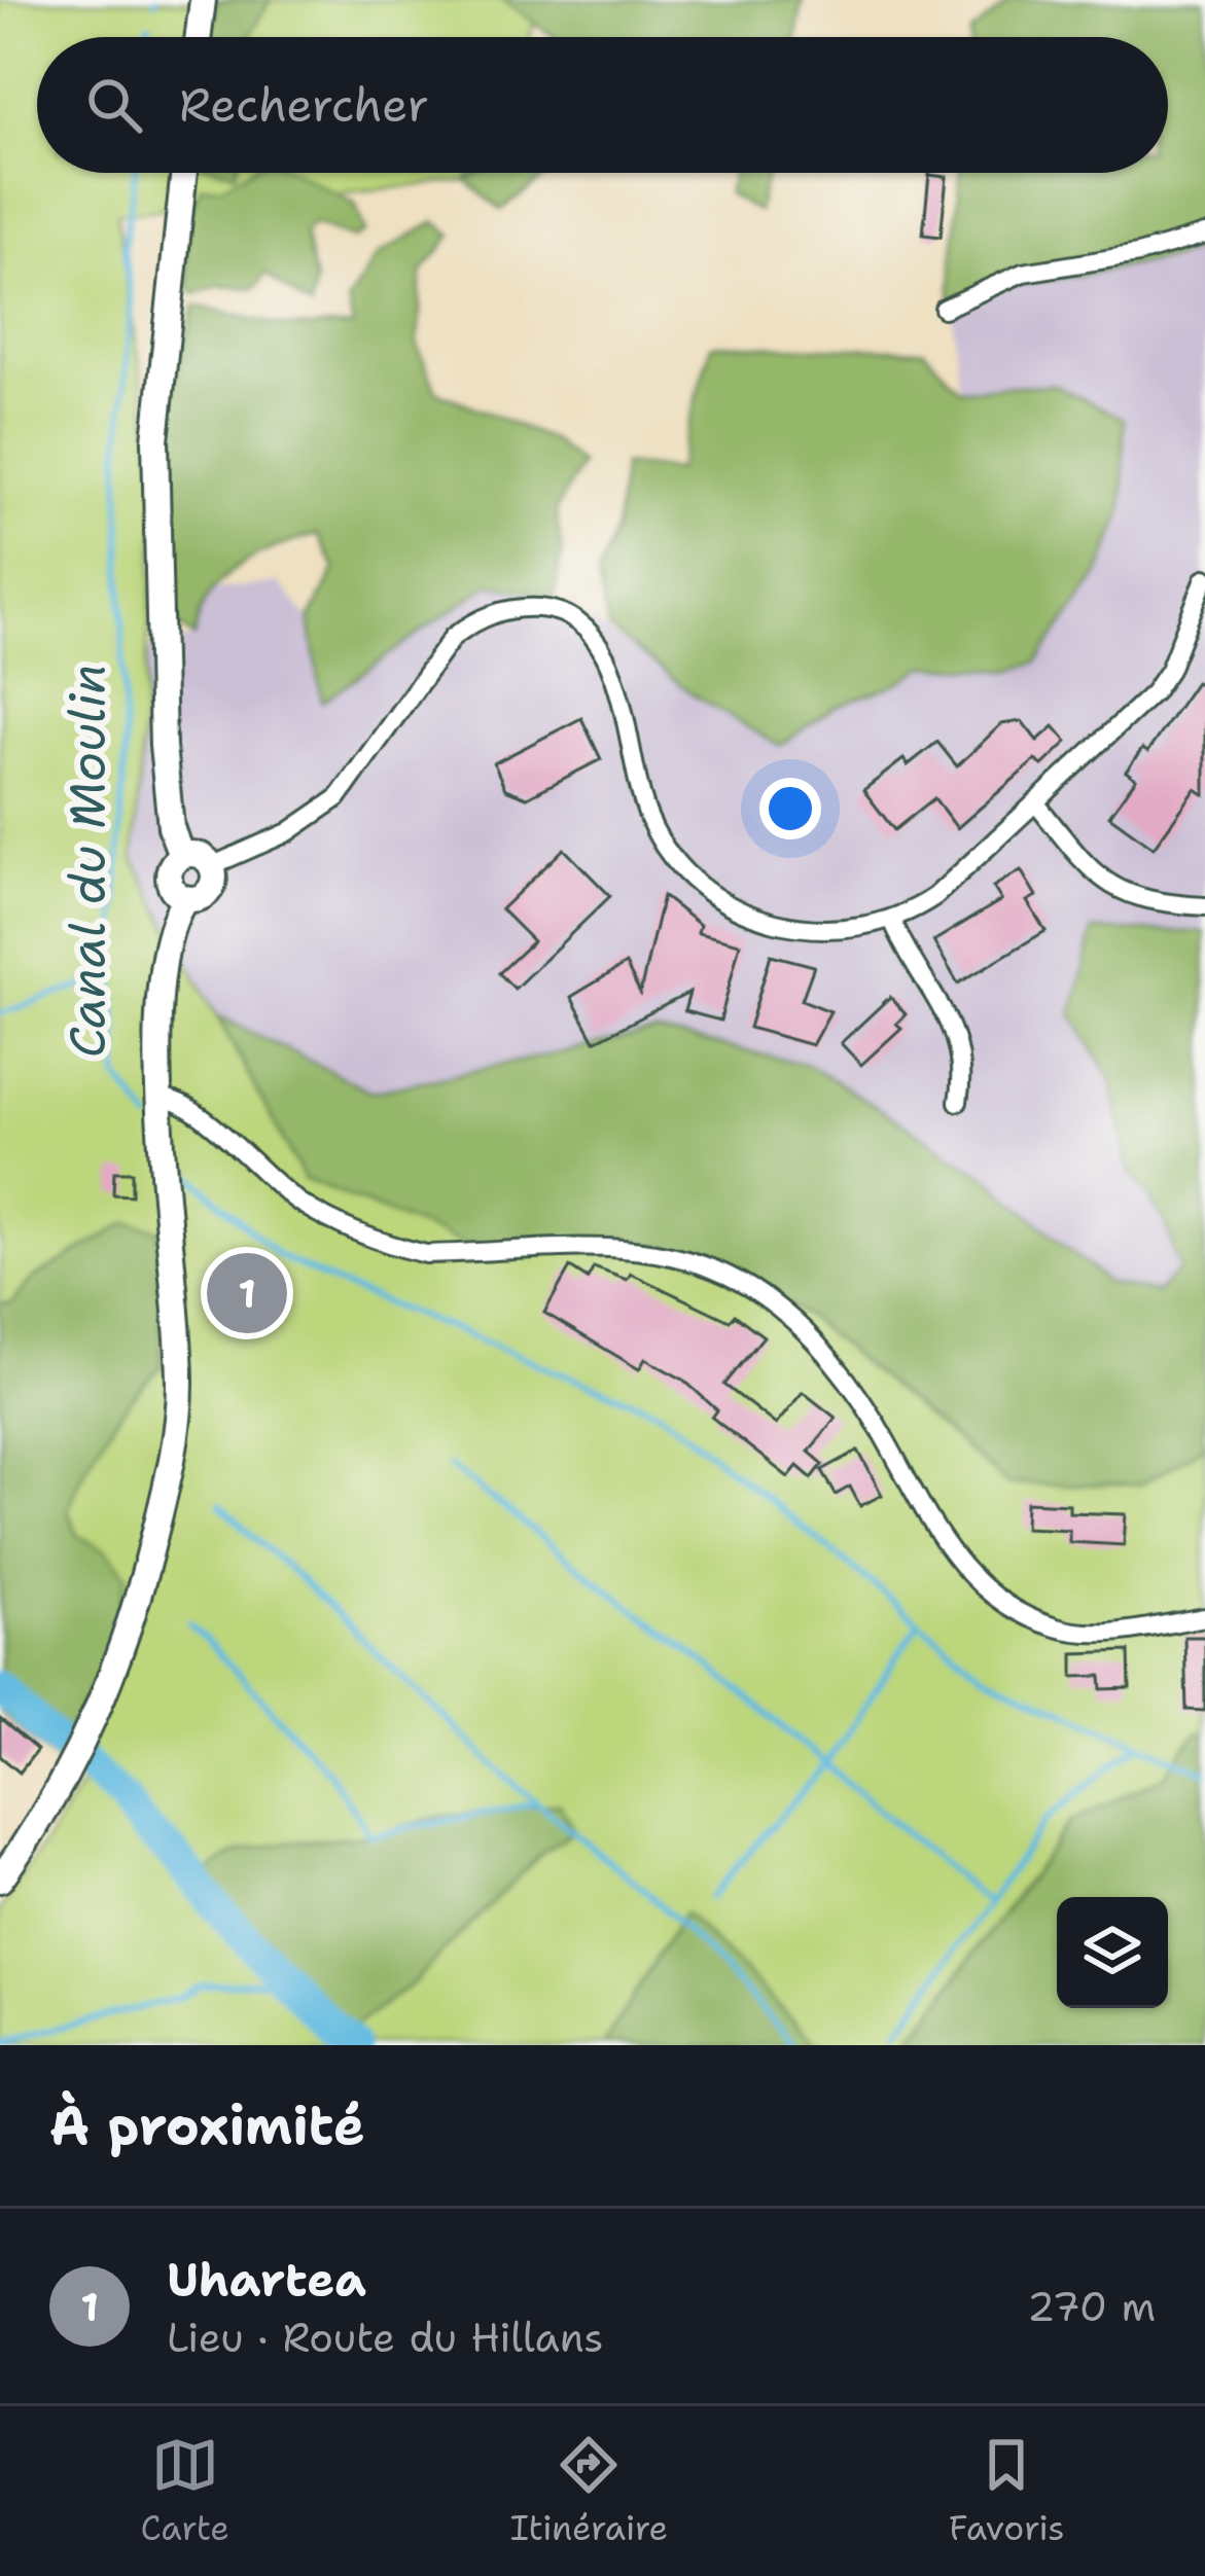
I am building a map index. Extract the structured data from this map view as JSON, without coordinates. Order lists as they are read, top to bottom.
{
  "water": ["Canal du Moulin"],
  "page": {
    "search": "Rechercher",
    "pins": "1",
    "heading": "À proximité",
    "list": [
      {
        "mark": "1",
        "name": "Uhartea",
        "note": "Lieu · Route du Hillans",
        "value": "270 m"
      }
    ],
    "nav": ["Carte", "Itinéraire", "Favoris"]
  }
}
